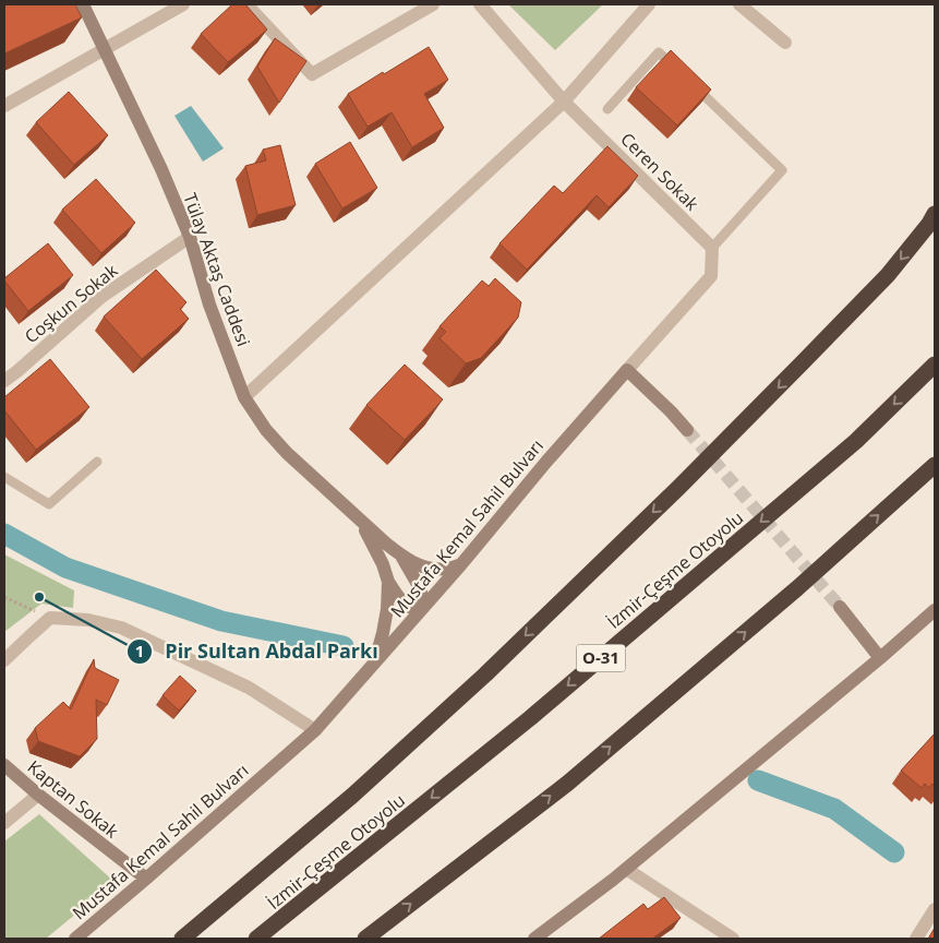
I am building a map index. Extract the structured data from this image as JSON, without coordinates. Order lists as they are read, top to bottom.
{
  "streets": {
    "highway": ["İzmir-Çeşme Otoyolu", "O-31"],
    "street": [
      "Ceren Sokak",
      "Tülay Aktaş Caddesi",
      "Coşkun Sokak",
      "Mustafa Kemal Sahil Bulvarı",
      "Kaptan Sokak"
    ]
  },
  "crossings": [
    ["Tülay Aktaş Caddesi", "Coşkun Sokak"],
    ["Mustafa Kemal Sahil Bulvarı", "Kaptan Sokak"]
  ],
  "places": ["Pir Sultan Abdal Parkı"]
}
